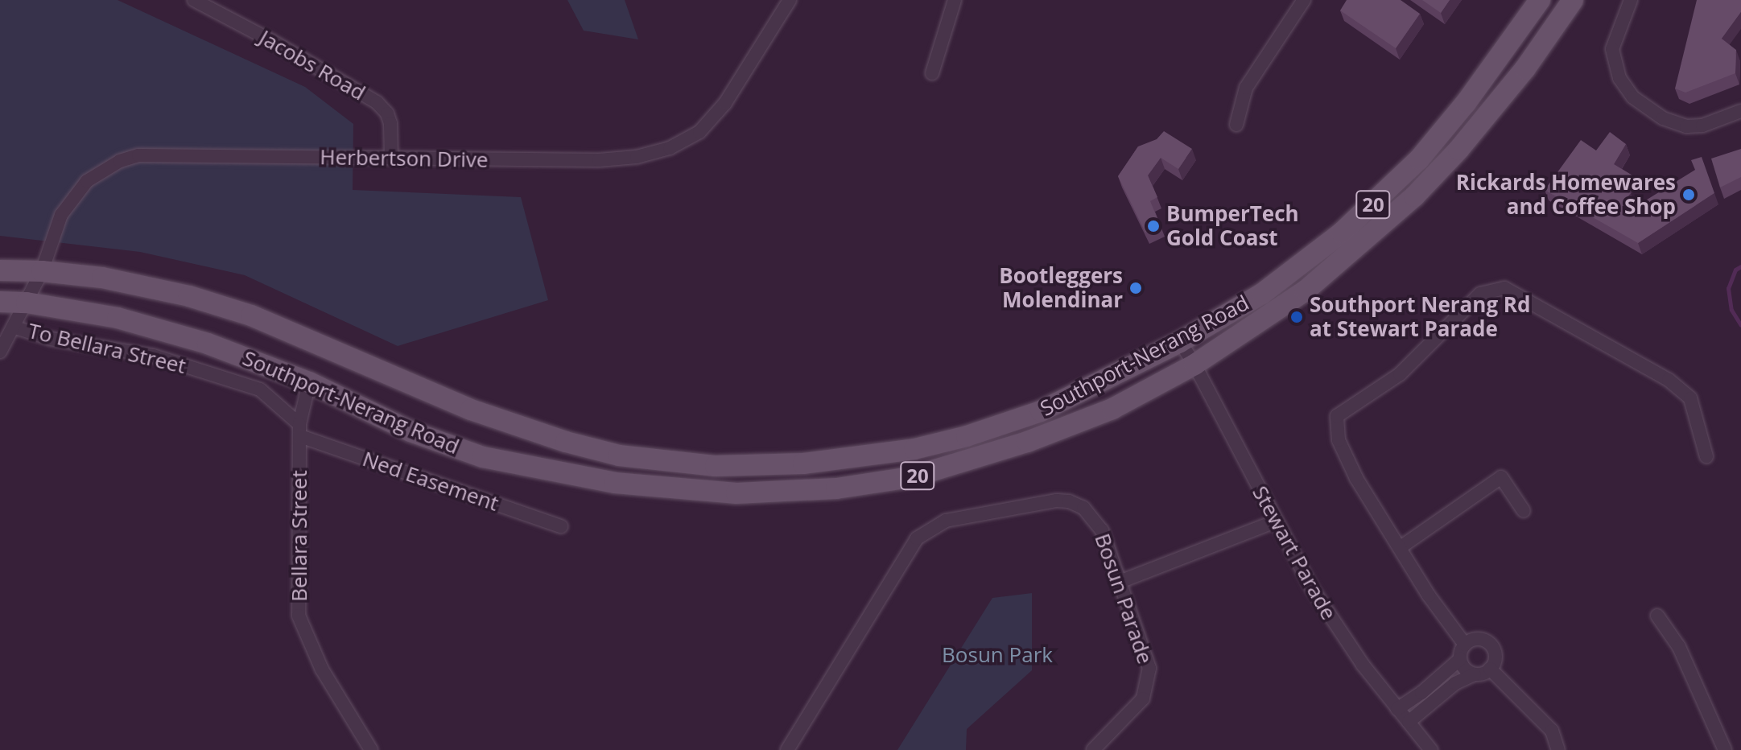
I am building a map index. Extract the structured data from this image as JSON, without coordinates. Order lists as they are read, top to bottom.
{
  "streets": {
    "main road": ["20", "Southport-Nerang Road"],
    "street": [
      "Jacobs Road",
      "Herbertson Drive",
      "To Bellara Street",
      "Ned Easement",
      "Bellara Street",
      "Stewart Parade",
      "Bosun Parade"
    ]
  },
  "crossings": [
    ["Jacobs Road", "Herbertson Drive"],
    ["Herbertson Drive", "To Bellara Street"],
    ["Herbertson Drive", "Southport-Nerang Road"],
    ["To Bellara Street", "Ned Easement"],
    ["To Bellara Street", "Bellara Street"],
    ["Southport-Nerang Road", "Bellara Street"],
    ["Southport-Nerang Road", "Stewart Parade"],
    ["Ned Easement", "Bellara Street"]
  ],
  "parks": ["Bosun Park"],
  "places": [
    "Rickards Homewares and Coffee Shop",
    "BumperTech Gold Coast",
    "Bootleggers Molendinar",
    "Southport Nerang Rd at Stewart Parade"
  ]
}
